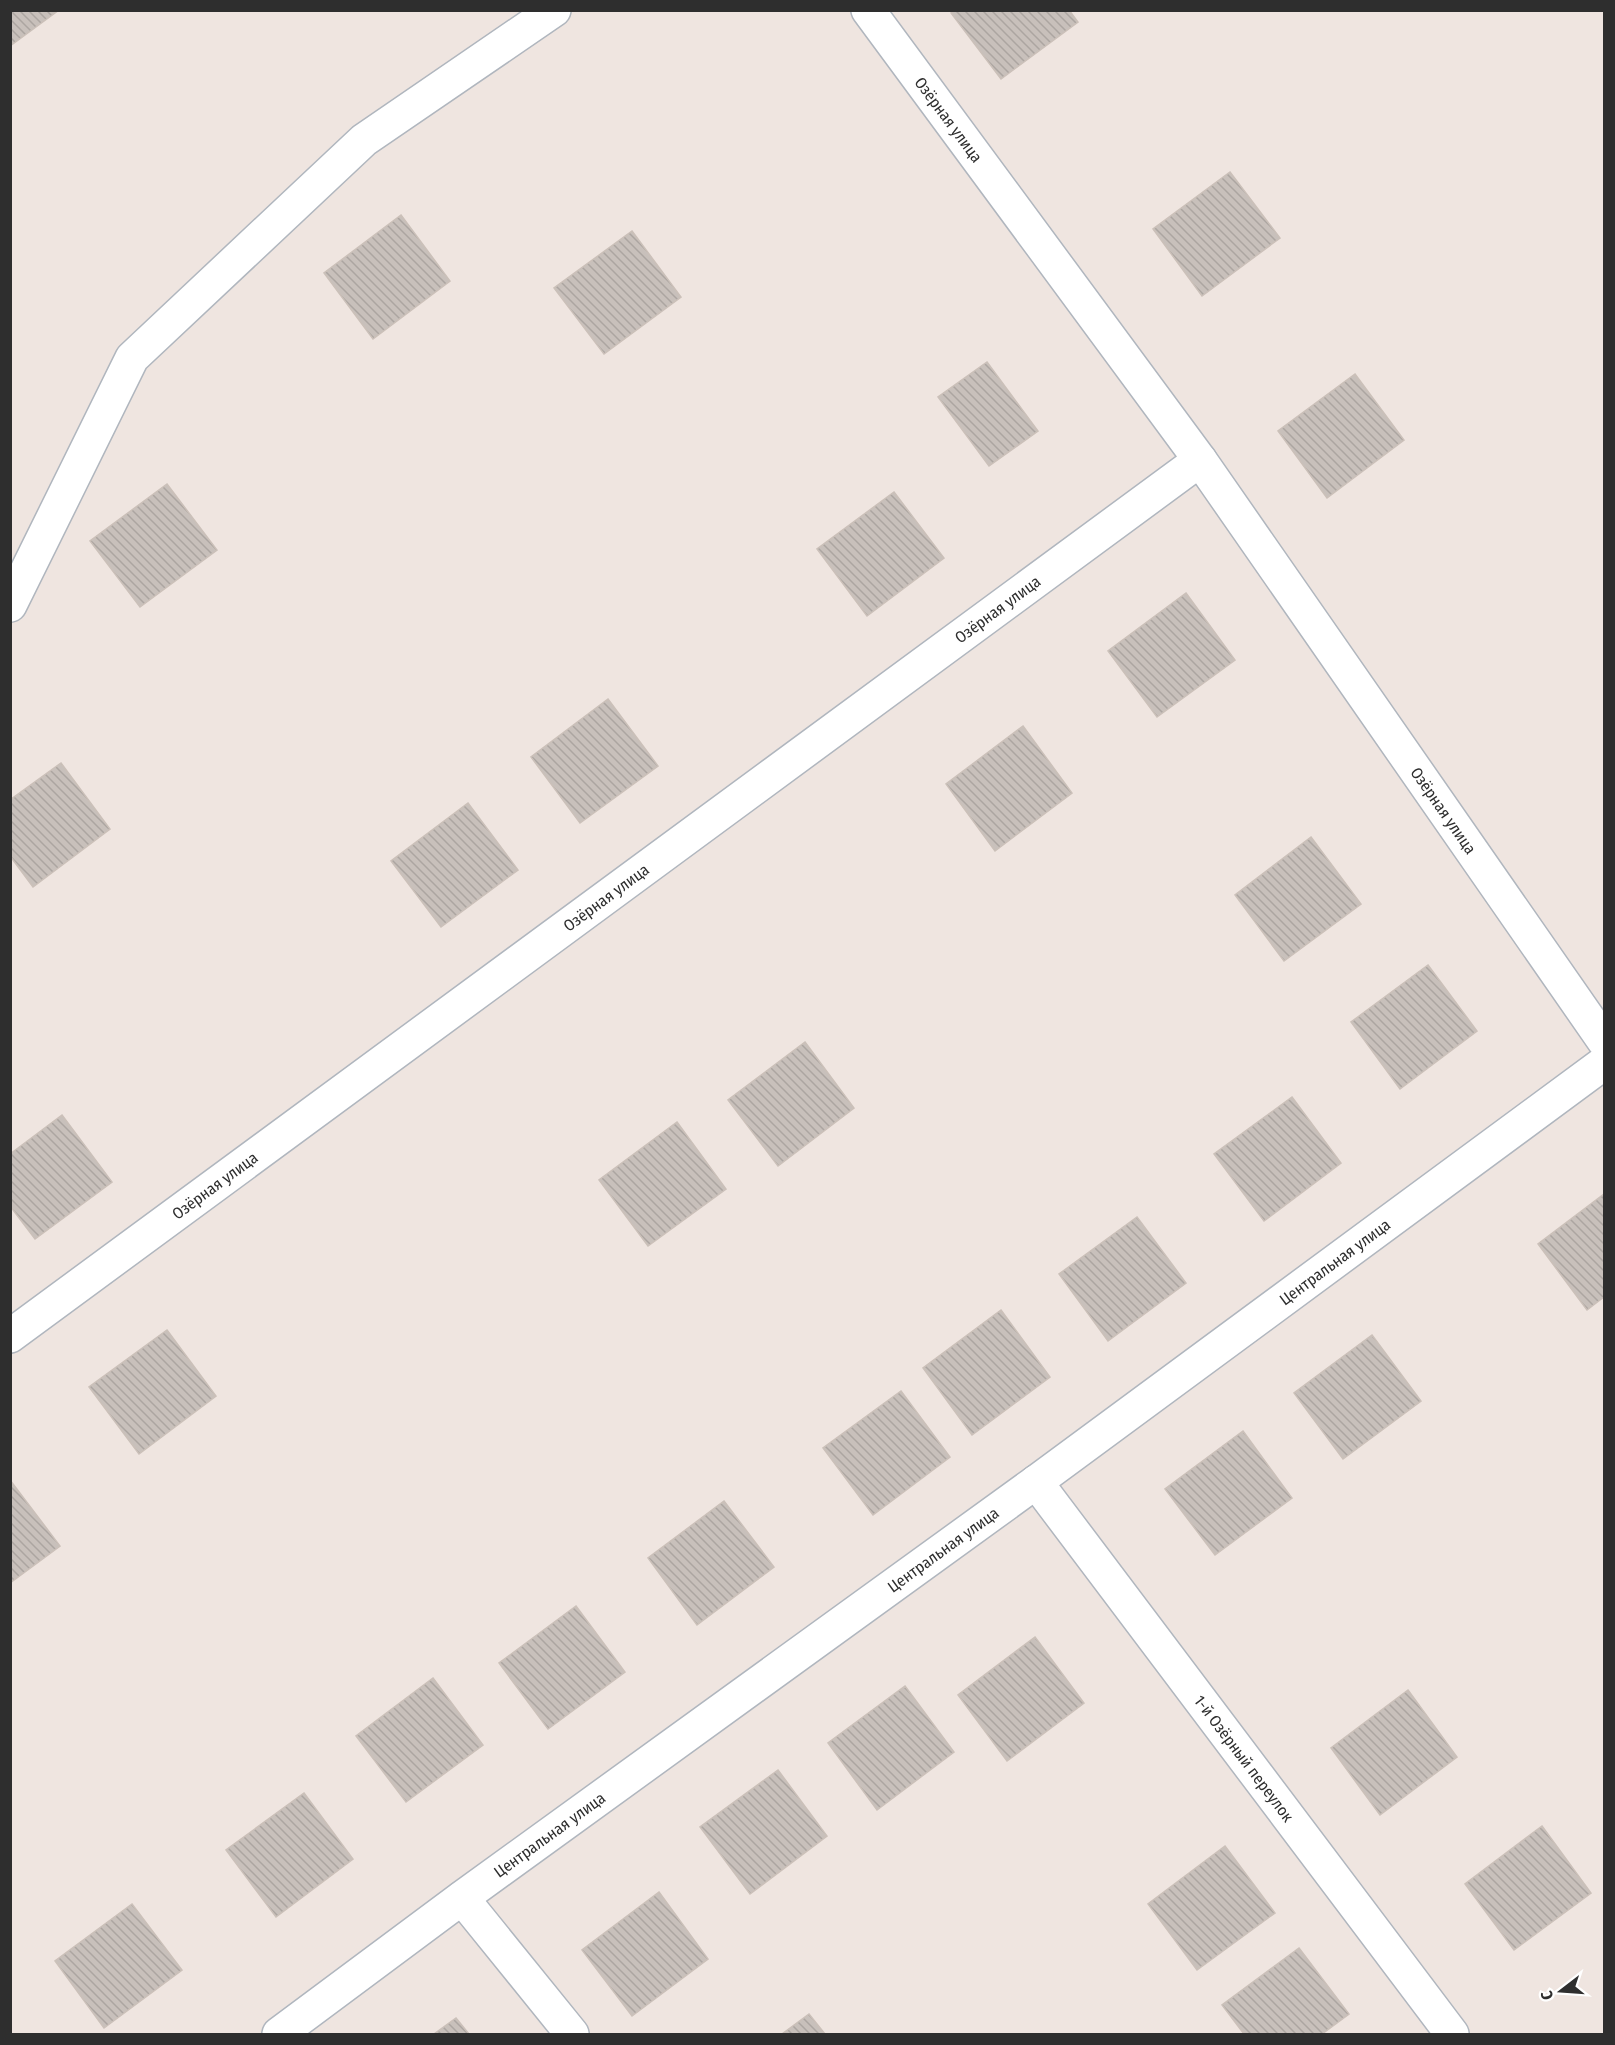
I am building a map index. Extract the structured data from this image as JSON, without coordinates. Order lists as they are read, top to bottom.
{
  "streets": {
    "street": ["Озёрная улица", "Центральная улица", "1-й Озёрный переулок"]
  },
  "crossings": [
    ["Центральная улица", "1-й Озёрный переулок"]
  ],
  "north": "left"
}
